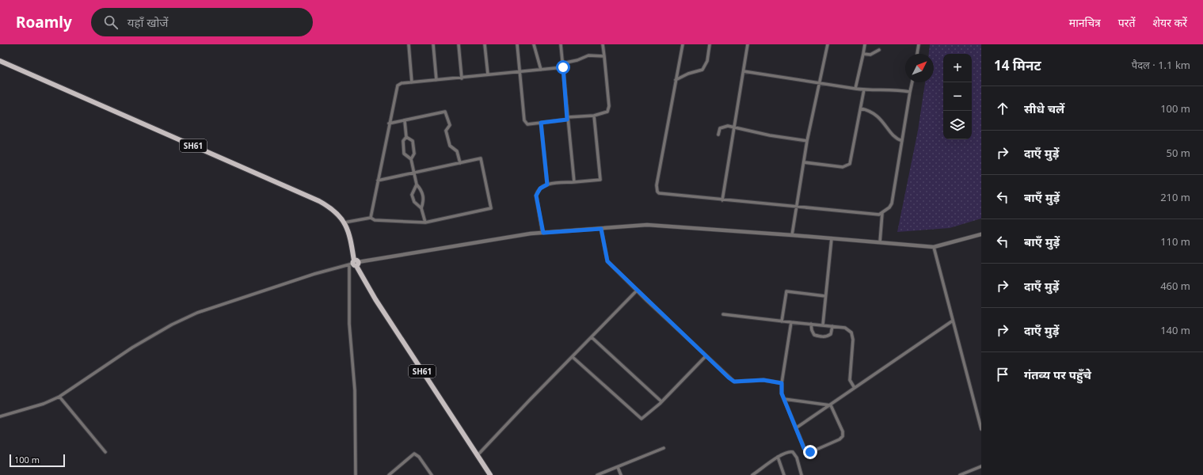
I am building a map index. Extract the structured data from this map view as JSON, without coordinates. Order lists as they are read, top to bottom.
{
  "streets": {
    "main road": ["SH61"]
  },
  "scale_bar": "100 m",
  "north": "top right",
  "page": {
    "header": "Roamly",
    "search": "यहाँ खोजें",
    "nav": ["मानचित्र", "परतें", "शेयर करें"],
    "heading": ["14 मिनट", "पैदल · 1.1 km"],
    "map_buttons": ["+", "−"],
    "list": [
      ["सीधे चलें", "100 m"],
      ["दाएँ मुड़ें", "50 m"],
      ["बाएँ मुड़ें", "210 m"],
      ["बाएँ मुड़ें", "110 m"],
      ["दाएँ मुड़ें", "460 m"],
      ["दाएँ मुड़ें", "140 m"],
      "गंतव्य पर पहुँचे"
    ],
    "scale": "100 m"
  }
}
